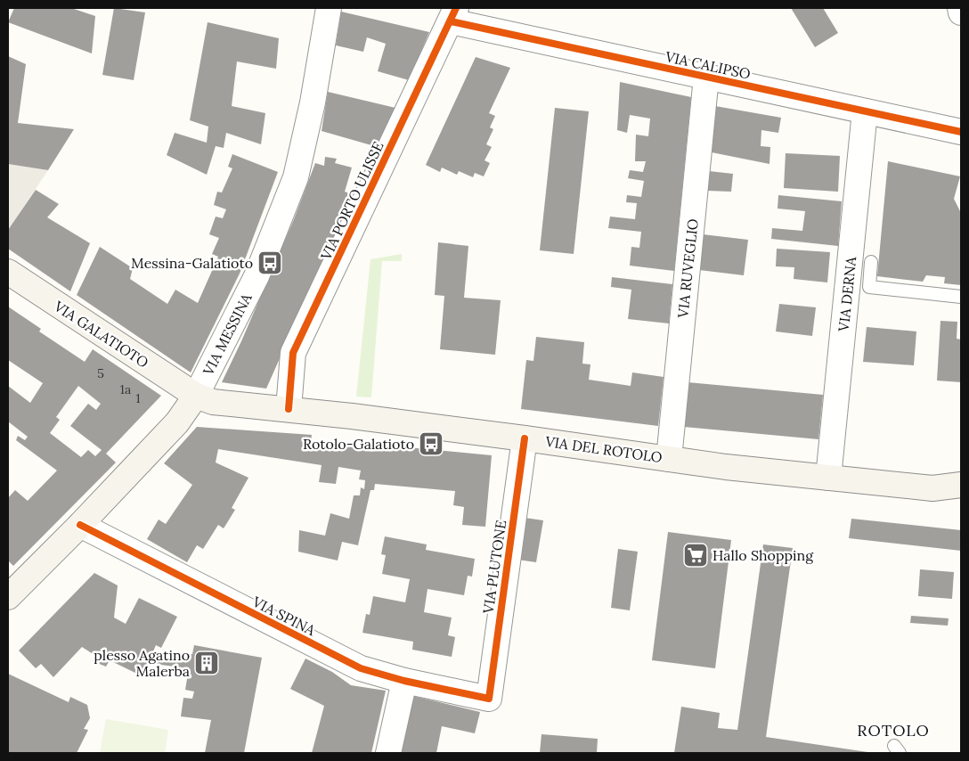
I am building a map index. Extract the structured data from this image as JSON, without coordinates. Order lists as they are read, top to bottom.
{
  "streets": {
    "main road": ["VIA GALATIOTO", "VIA MESSINA", "VIA DEL ROTOLO"],
    "street": [
      "VIA CALIPSO",
      "VIA PORTO ULISSE",
      "VIA RUVEGLIO",
      "VIA DERNA",
      "VIA PLUTONE",
      "VIA SPINA"
    ]
  },
  "crossings": [
    ["VIA CALIPSO", "VIA PORTO ULISSE"],
    ["VIA CALIPSO", "VIA RUVEGLIO"],
    ["VIA CALIPSO", "VIA DERNA"],
    ["VIA PORTO ULISSE", "VIA DEL ROTOLO"],
    ["VIA RUVEGLIO", "VIA DEL ROTOLO"],
    ["VIA DERNA", "VIA DEL ROTOLO"],
    ["VIA GALATIOTO", "VIA MESSINA"],
    ["VIA GALATIOTO", "VIA DEL ROTOLO"],
    ["VIA MESSINA", "VIA DEL ROTOLO"],
    ["VIA MESSINA", "VIA SPINA"],
    ["VIA DEL ROTOLO", "VIA PLUTONE"],
    ["VIA PLUTONE", "VIA SPINA"]
  ],
  "districts": ["ROTOLO"],
  "places": {
    "bus stop": ["Messina-Galatioto", "Rotolo-Galatioto"],
    "supermarket": ["Hallo Shopping"],
    "building": ["plesso Agatino Malerba"]
  },
  "house_numbers": ["5", "1a", "1"]
}
